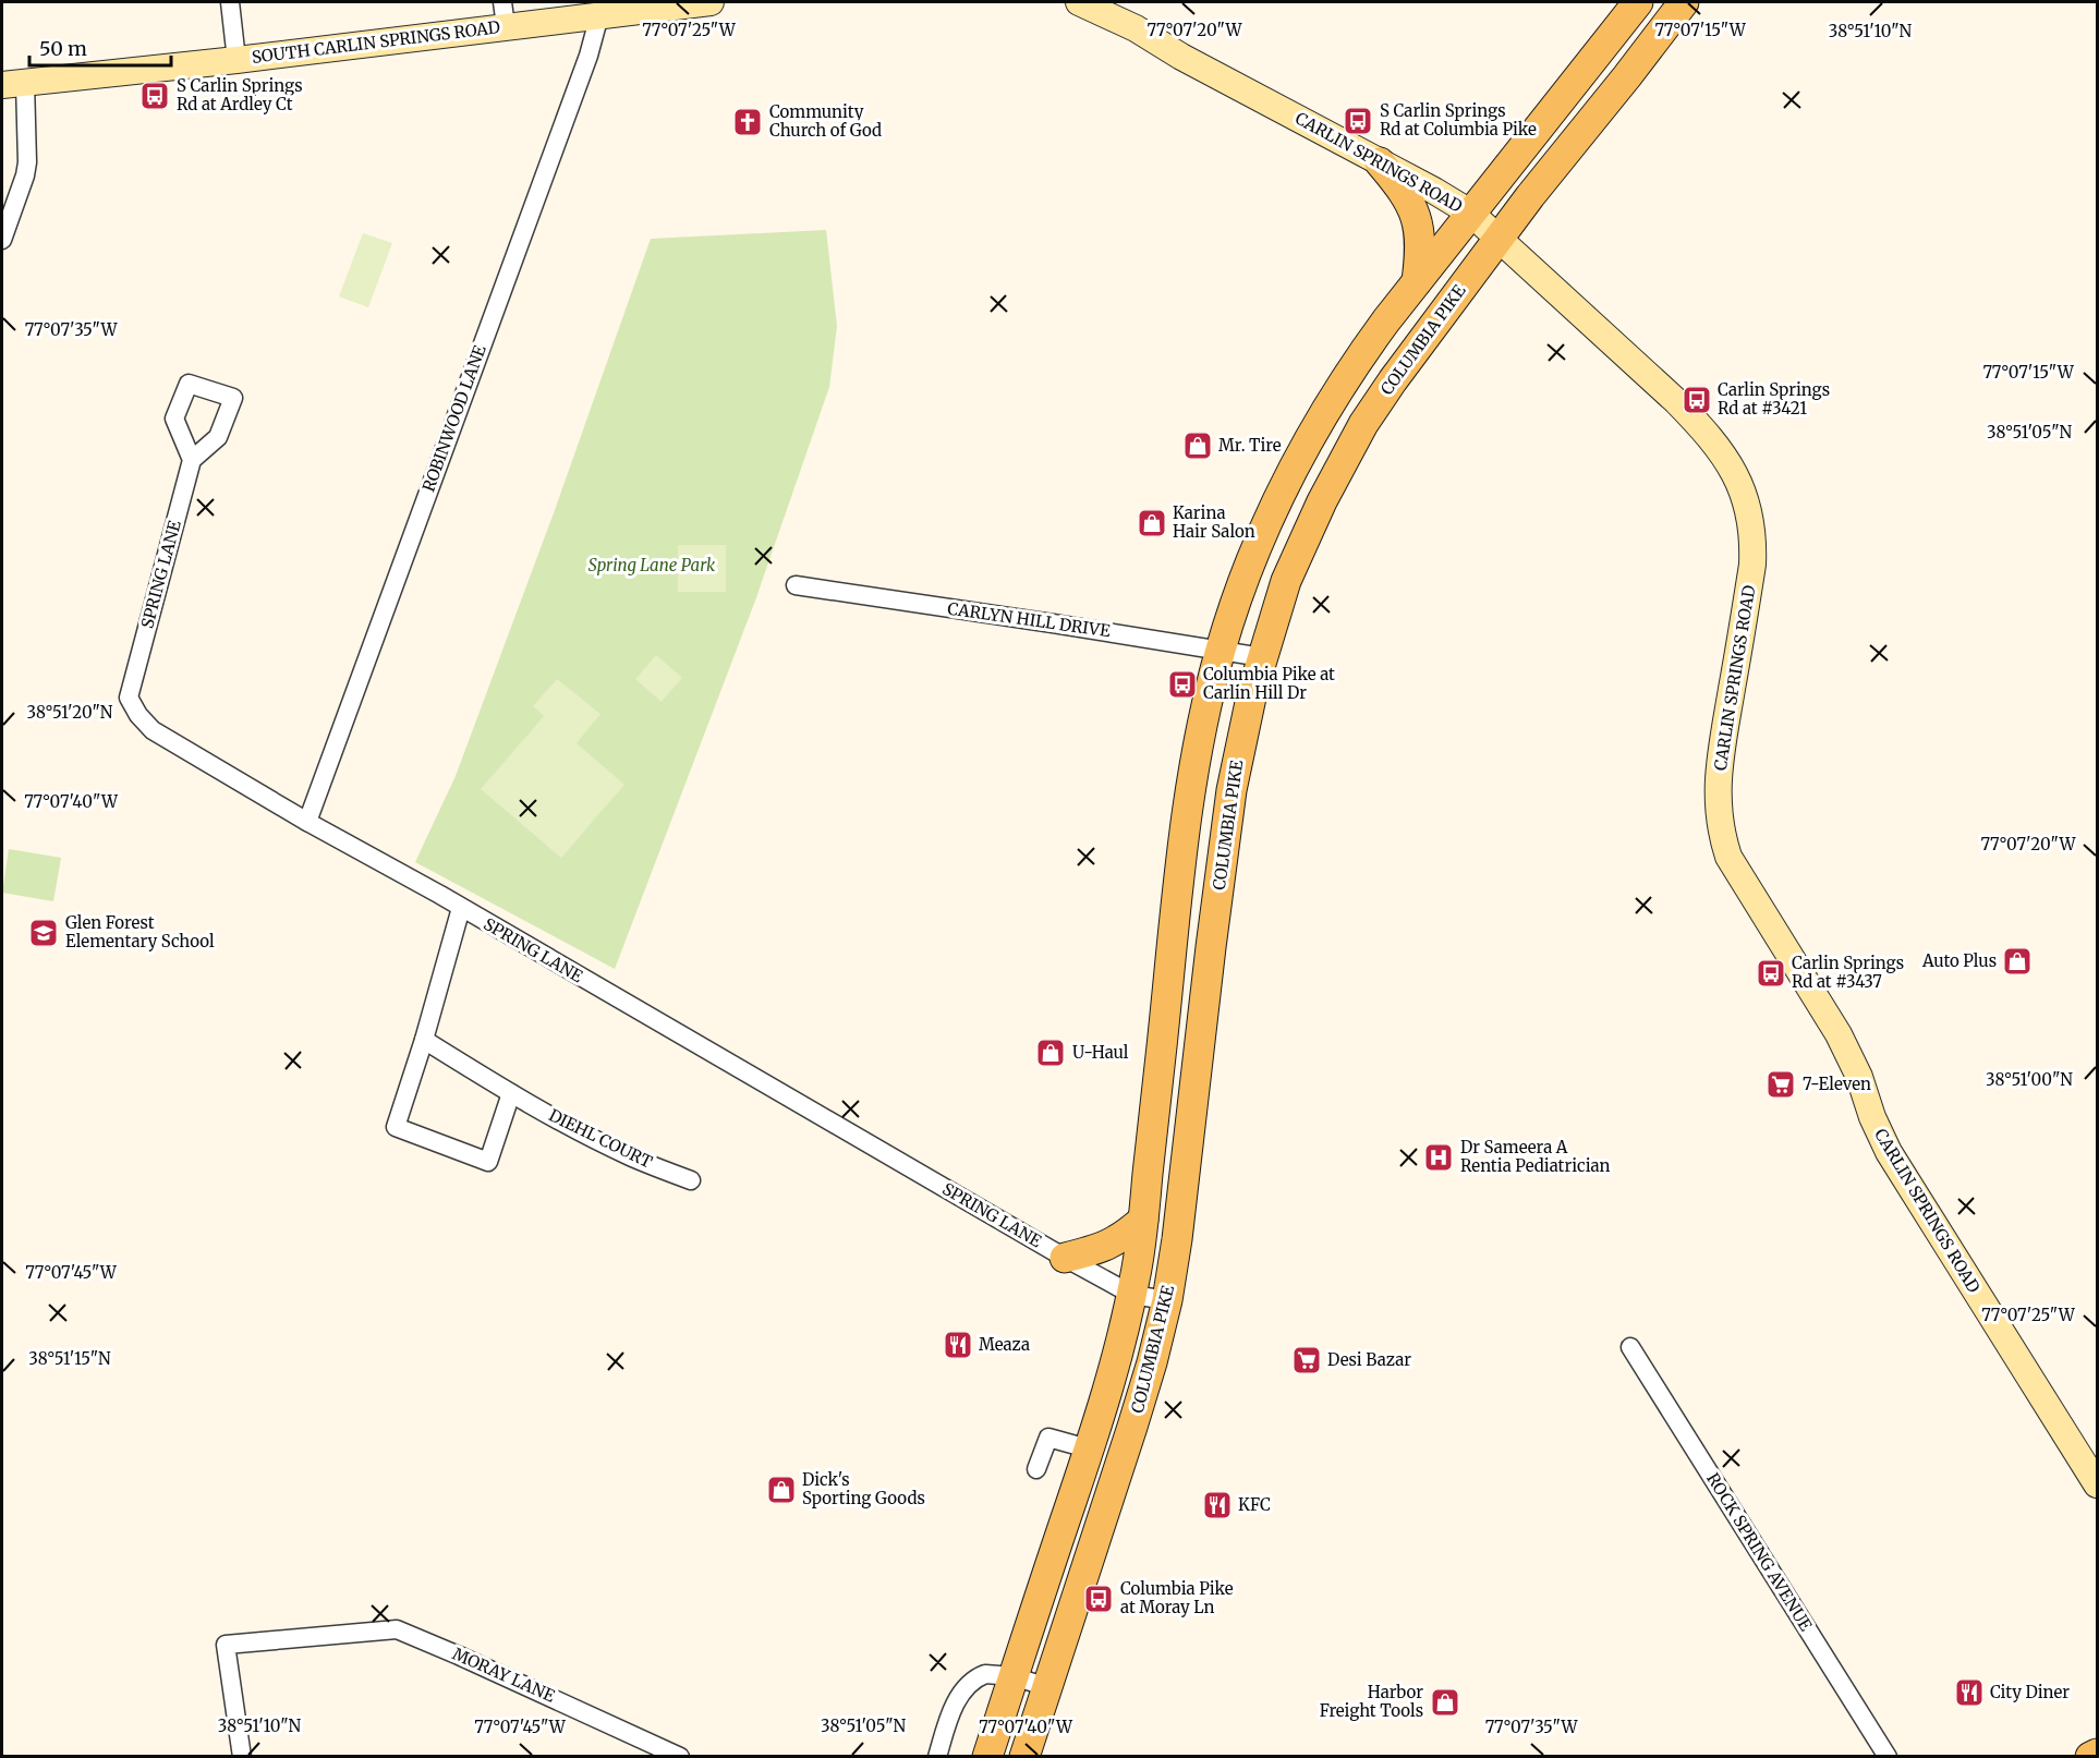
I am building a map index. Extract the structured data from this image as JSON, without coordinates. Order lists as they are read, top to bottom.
{
  "streets": {
    "main road": ["SOUTH CARLIN SPRINGS ROAD", "CARLIN SPRINGS ROAD", "COLUMBIA PIKE"],
    "street": [
      "ROBINWOOD LANE",
      "SPRING LANE",
      "CARLYN HILL DRIVE",
      "DIEHL COURT",
      "ROCK SPRING AVENUE",
      "MORAY LANE"
    ]
  },
  "crossings": [
    ["SOUTH CARLIN SPRINGS ROAD", "ROBINWOOD LANE"],
    ["CARLIN SPRINGS ROAD", "COLUMBIA PIKE"],
    ["COLUMBIA PIKE", "SPRING LANE"],
    ["COLUMBIA PIKE", "CARLYN HILL DRIVE"],
    ["ROBINWOOD LANE", "SPRING LANE"]
  ],
  "parks": ["Spring Lane Park"],
  "places": {
    "bus stop": [
      "S Carlin Springs Rd at Ardley Ct",
      "S Carlin Springs Rd at Columbia Pike",
      "Carlin Springs Rd at #3421",
      "Columbia Pike at Carlin Hill Dr",
      "Carlin Springs Rd at #3437",
      "Columbia Pike at Moray Ln"
    ],
    "church": ["Community Church of God"],
    "shop": [
      "Mr. Tire",
      "Karina Hair Salon",
      "Auto Plus",
      "U-Haul",
      "Dick's Sporting Goods",
      "Harbor Freight Tools"
    ],
    "school or university": ["Glen Forest Elementary School"],
    "supermarket": ["7-Eleven", "Desi Bazar"],
    "hospital": ["Dr Sameera A Rentia Pediatrician"],
    "restaurant": ["Meaza", "KFC", "City Diner"]
  },
  "scale_bar": "50 m",
  "coordinates": [
    "77°07'25\"W",
    "77°07'20\"W",
    "77°07'15\"W",
    "38°51'10\"N",
    "77°07'35\"W",
    "38°51'05\"N",
    "38°51'20\"N",
    "77°07'40\"W",
    "38°51'00\"N",
    "77°07'45\"W",
    "38°51'15\"N"
  ]
}
